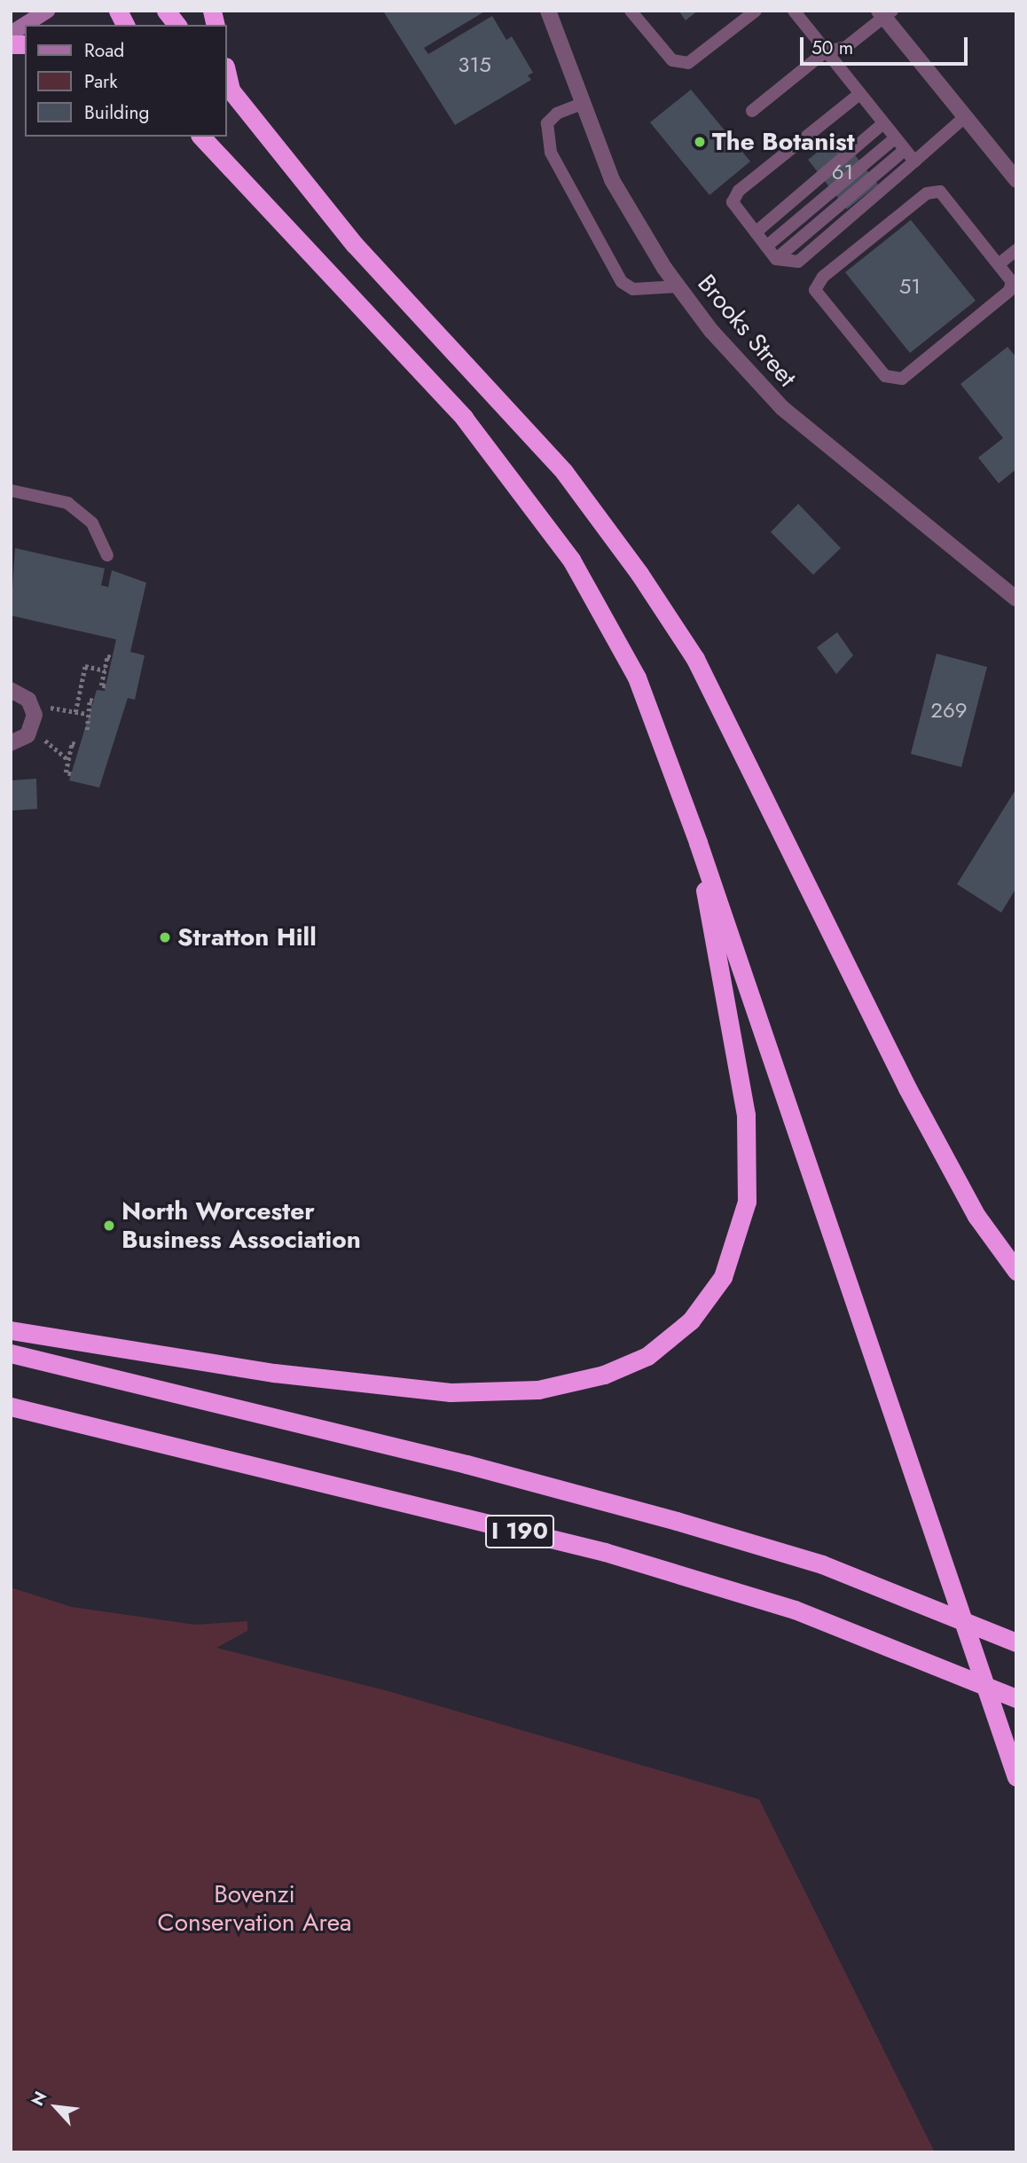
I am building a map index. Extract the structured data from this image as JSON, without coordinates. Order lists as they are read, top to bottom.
{
  "streets": {
    "highway": ["I 190"],
    "street": ["Brooks Street"]
  },
  "parks": ["Bovenzi Conservation Area"],
  "places": ["The Botanist", "Stratton Hill", "North Worcester Business Association"],
  "house_numbers": [
    "315",
    "61",
    "51",
    "269"
  ],
  "legend": ["Road", "Park", "Building"],
  "scale_bar": "50 m",
  "north": "top left"
}
